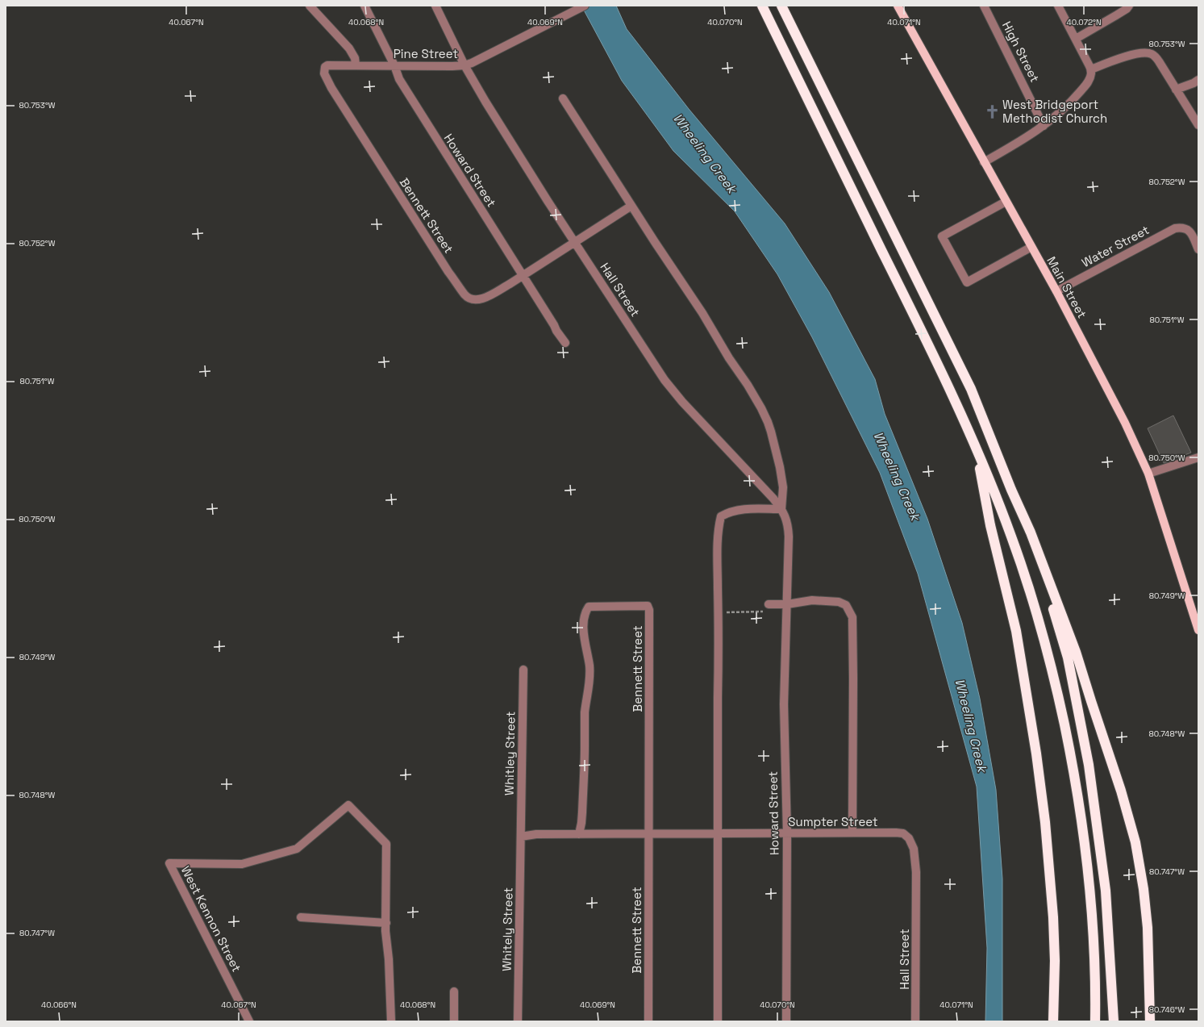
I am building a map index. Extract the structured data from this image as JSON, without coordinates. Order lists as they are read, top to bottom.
{
  "streets": {
    "main road": ["Main Street"],
    "street": [
      "High Street",
      "Pine Street",
      "Howard Street",
      "Bennett Street",
      "Water Street",
      "Hall Street",
      "Whitley Street",
      "Sumpter Street",
      "West Kennon Street",
      "Whitely Street"
    ]
  },
  "crossings": [
    ["Pine Street", "Howard Street"],
    ["Pine Street", "Bennett Street"],
    ["Pine Street", "Hall Street"],
    ["Howard Street", "Bennett Street"],
    ["Howard Street", "Hall Street"],
    ["Howard Street", "Sumpter Street"],
    ["Bennett Street", "Hall Street"],
    ["Bennett Street", "Sumpter Street"],
    ["Water Street", "Main Street"],
    ["Hall Street", "Sumpter Street"],
    ["Whitley Street", "Sumpter Street"],
    ["Whitley Street", "Whitely Street"],
    ["Sumpter Street", "Whitely Street"]
  ],
  "water": ["Wheeling Creek"],
  "places": {
    "church": ["West Bridgeport Methodist Church"]
  },
  "coordinates": [
    "40.067°N",
    "40.068°N",
    "40.069°N",
    "40.070°N",
    "40.071°N",
    "40.072°N",
    "80.753°W",
    "80.752°W",
    "80.751°W",
    "80.750°W",
    "80.749°W",
    "80.748°W",
    "80.747°W",
    "40.066°N",
    "80.746°W"
  ]
}
